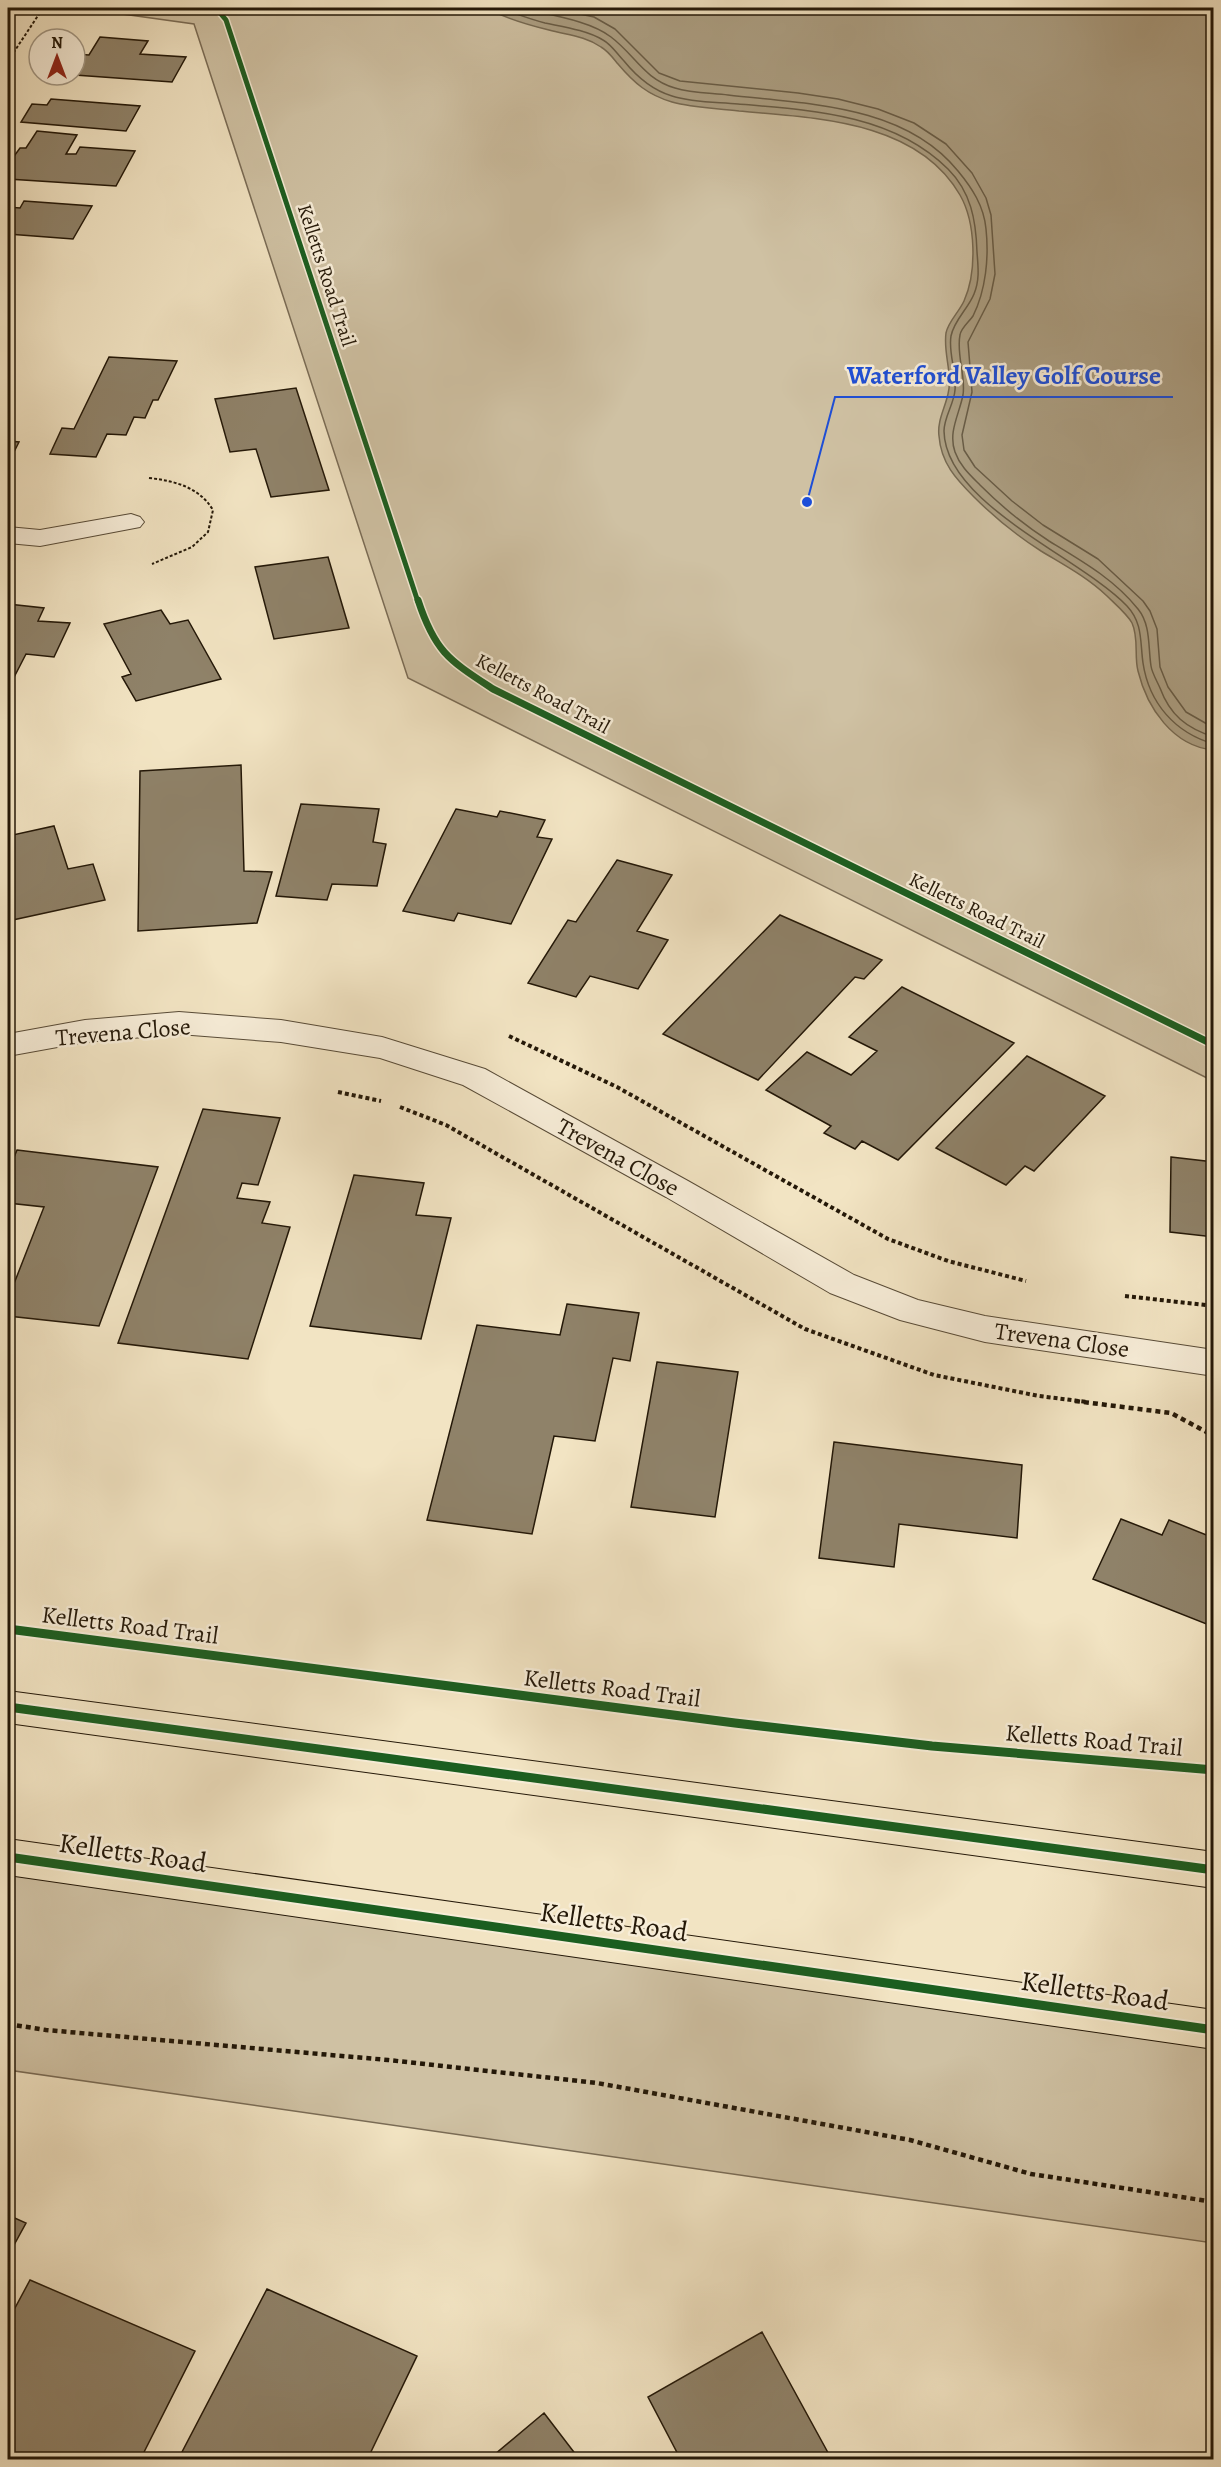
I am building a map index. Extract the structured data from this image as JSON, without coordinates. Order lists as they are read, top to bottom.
{
  "streets": {
    "main road": ["Kelletts Road"],
    "street": ["Trevena Close"],
    "cycle path": ["Kelletts Road Trail"]
  },
  "places": ["Waterford Valley Golf Course"],
  "north": "top"
}
